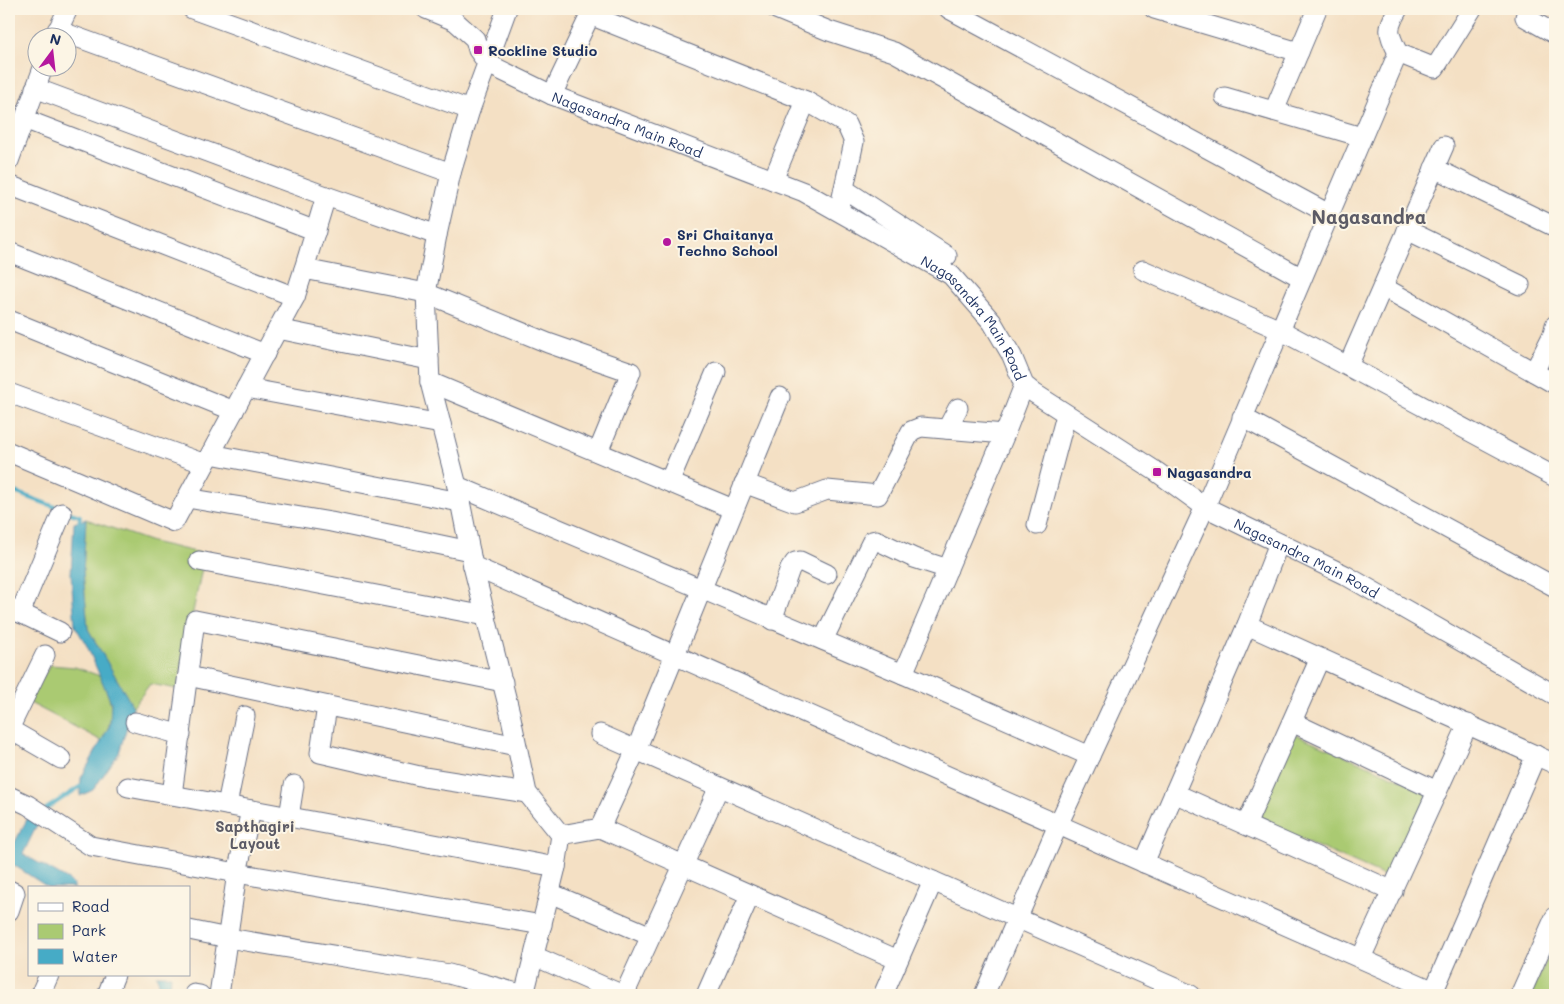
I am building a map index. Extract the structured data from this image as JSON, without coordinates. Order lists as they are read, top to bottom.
{
  "streets": {
    "street": ["Nagasandra Main Road"]
  },
  "districts": ["Nagasandra", "Sapthagiri Layout"],
  "places": {
    "transit": ["Rockline Studio", "Nagasandra"],
    "other": ["Sri Chaitanya Techno School"]
  },
  "legend": ["Road", "Park", "Water"],
  "north": "top"
}
